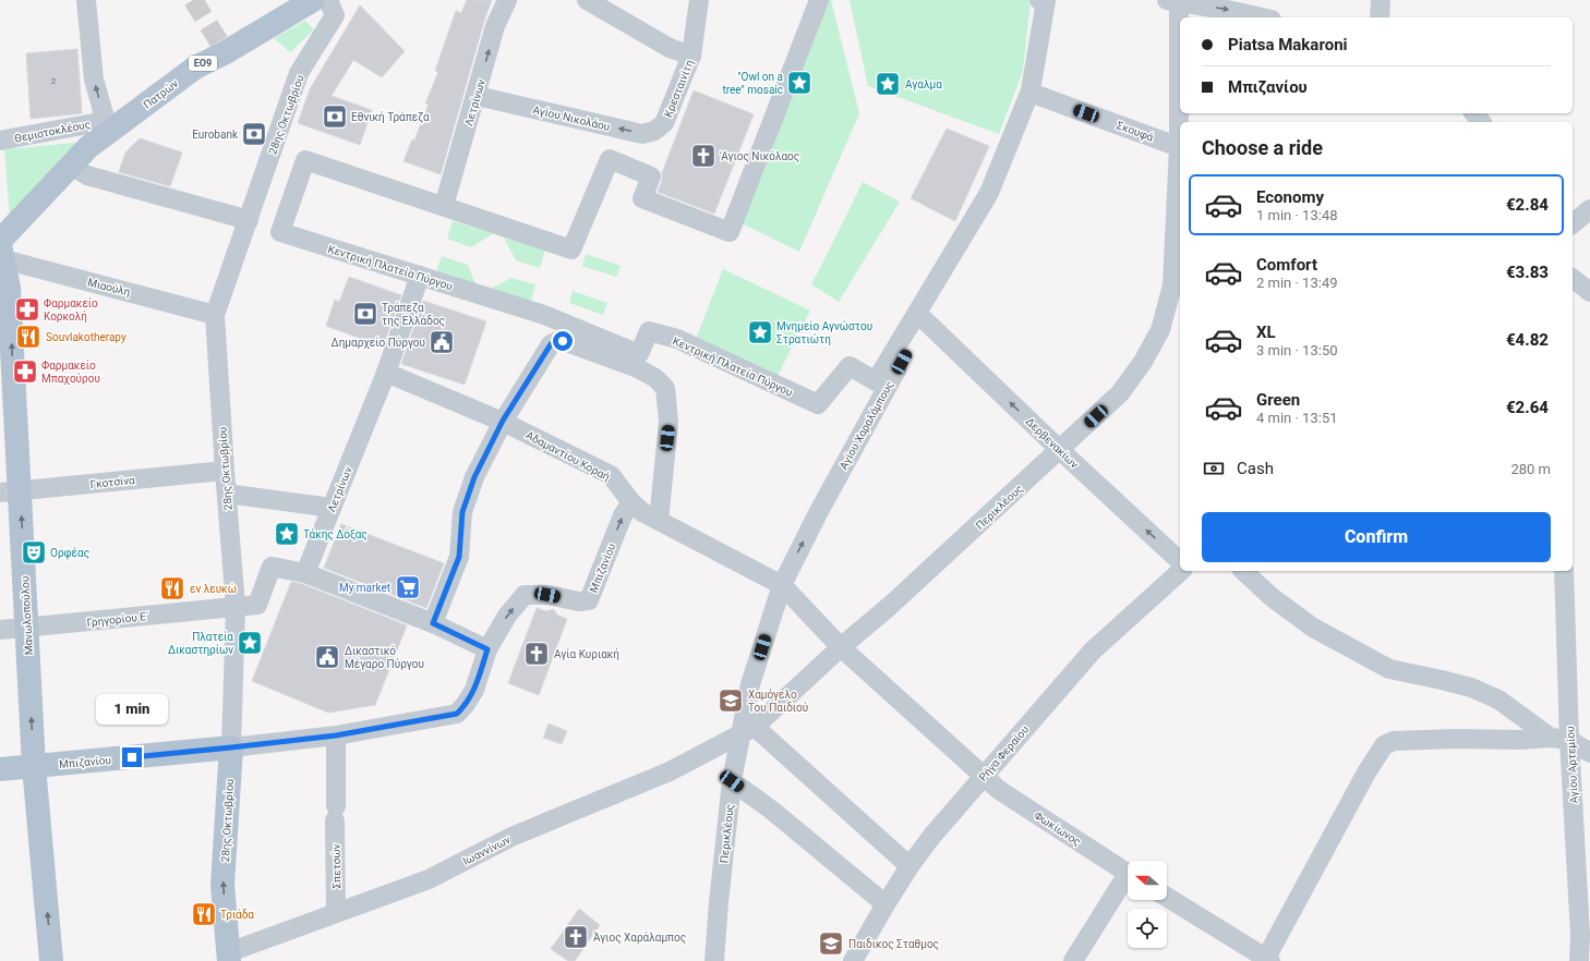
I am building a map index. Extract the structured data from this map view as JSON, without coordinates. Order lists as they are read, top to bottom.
{
  "streets": {
    "main road": [
      "ΕΟ9",
      "Πατρών",
      "28ης Οκτωβρίου",
      "Μπιζανίου",
      "Μανωλοπούλου"
    ],
    "street": [
      "Κρεσταινίτη",
      "Λετρίνων",
      "Αγίου Νικολάου",
      "Θεμιστοκλέους",
      "Σκουφά",
      "Κεντρική Πλατεία Πύργου",
      "Μιαούλη",
      "Αγίου Χαραλάμπους",
      "Δερβενακίων",
      "Αδαμαντίου Κοραή",
      "Γκοτσίνα",
      "Περικλέους",
      "Γρηγορίου Ε΄",
      "Ρήγα Φεραίου",
      "Αγίου Αρτεμίου",
      "Φωκίωνος",
      "Ιωαννίνων",
      "Σπετσών"
    ]
  },
  "crossings": [
    ["Κρεσταινίτη", "Αγίου Νικολάου"],
    ["Πατρών", "Θεμιστοκλέους"],
    ["Πατρών", "Μιαούλη"],
    ["Πατρών", "Μανωλοπούλου"],
    ["Λετρίνων", "Αγίου Νικολάου"],
    ["Λετρίνων", "Κεντρική Πλατεία Πύργου"],
    ["Λετρίνων", "Αδαμαντίου Κοραή"],
    ["Λετρίνων", "Γρηγορίου Ε΄"],
    ["28ης Οκτωβρίου", "Μιαούλη"],
    ["28ης Οκτωβρίου", "Γκοτσίνα"],
    ["28ης Οκτωβρίου", "Μπιζανίου"],
    ["28ης Οκτωβρίου", "Γρηγορίου Ε΄"],
    ["28ης Οκτωβρίου", "Ιωαννίνων"],
    ["Σκουφά", "Αγίου Χαραλάμπους"],
    ["Σκουφά", "Περικλέους"],
    ["Μιαούλη", "Μανωλοπούλου"],
    ["Αγίου Χαραλάμπους", "Δερβενακίων"],
    ["Αγίου Χαραλάμπους", "Αδαμαντίου Κοραή"],
    ["Αγίου Χαραλάμπους", "Περικλέους"],
    ["Αγίου Χαραλάμπους", "Ιωαννίνων"],
    ["Δερβενακίων", "Περικλέους"],
    ["Αδαμαντίου Κοραή", "Περικλέους"],
    ["Αδαμαντίου Κοραή", "Μπιζανίου"],
    ["Αδαμαντίου Κοραή", "Φωκίωνος"],
    ["Γκοτσίνα", "Μανωλοπούλου"],
    ["Περικλέους", "Φωκίωνος"],
    ["Περικλέους", "Ιωαννίνων"],
    ["Μπιζανίου", "Μανωλοπούλου"],
    ["Μπιζανίου", "Σπετσών"],
    ["Μανωλοπούλου", "Γρηγορίου Ε΄"],
    ["Ρήγα Φεραίου", "Φωκίωνος"],
    ["Ιωαννίνων", "Σπετσών"]
  ],
  "one_way": [
    "Αγίου Νικολάου",
    "Αγίου Χαραλάμπους",
    "Δερβενακίων",
    "Μανωλοπούλου"
  ],
  "places": {
    "place": [
      "\"Owl on a tree\" mosaic",
      "Αγαλμα",
      "Μνημείο Αγνώστου Στρατιώτη",
      "Τάκης Δόξας",
      "Πλατεία Δικαστηρίων"
    ],
    "bank": ["Εθνική Τράπεζα", "Eurobank", "Τράπεζα της Ελλάδος"],
    "church": ["'Αγιος Νικόλαος", "Αγία Κυριακή", "Άγιος Χαράλαμπος"],
    "pharmacy": ["Φαρμακείο Κορκολή", "Φαρμακείο Μπαχούρου"],
    "restaurant": ["Souvlakotherapy", "εν λευκώ", "Τριάδα"],
    "public building": ["Δημαρχείο Πύργου", "Δικαστικό Μέγαρο Πύργου"],
    "theatre": ["Ορφέας"],
    "supermarket": ["My market"],
    "school or university": ["Χαμόγελο Του Παιδιού", "Παιδικος Σταθμος"]
  },
  "house_numbers": ["2"],
  "north": "left",
  "page": {
    "banner": ["Piatsa Makaroni", "Μπιζανίου"],
    "heading": "Choose a ride",
    "list": [
      {
        "name": "Economy",
        "note": "1 min · 13:48",
        "value": "€2.84"
      },
      {
        "name": "Comfort",
        "note": "2 min · 13:49",
        "value": "€3.83"
      },
      {
        "name": "XL",
        "note": "3 min · 13:50",
        "value": "€4.82"
      },
      {
        "name": "Green",
        "note": "4 min · 13:51",
        "value": "€2.64"
      }
    ],
    "pay": ["Cash", "280 m"],
    "buttons": "Confirm",
    "bubble": "1 min"
  }
}
